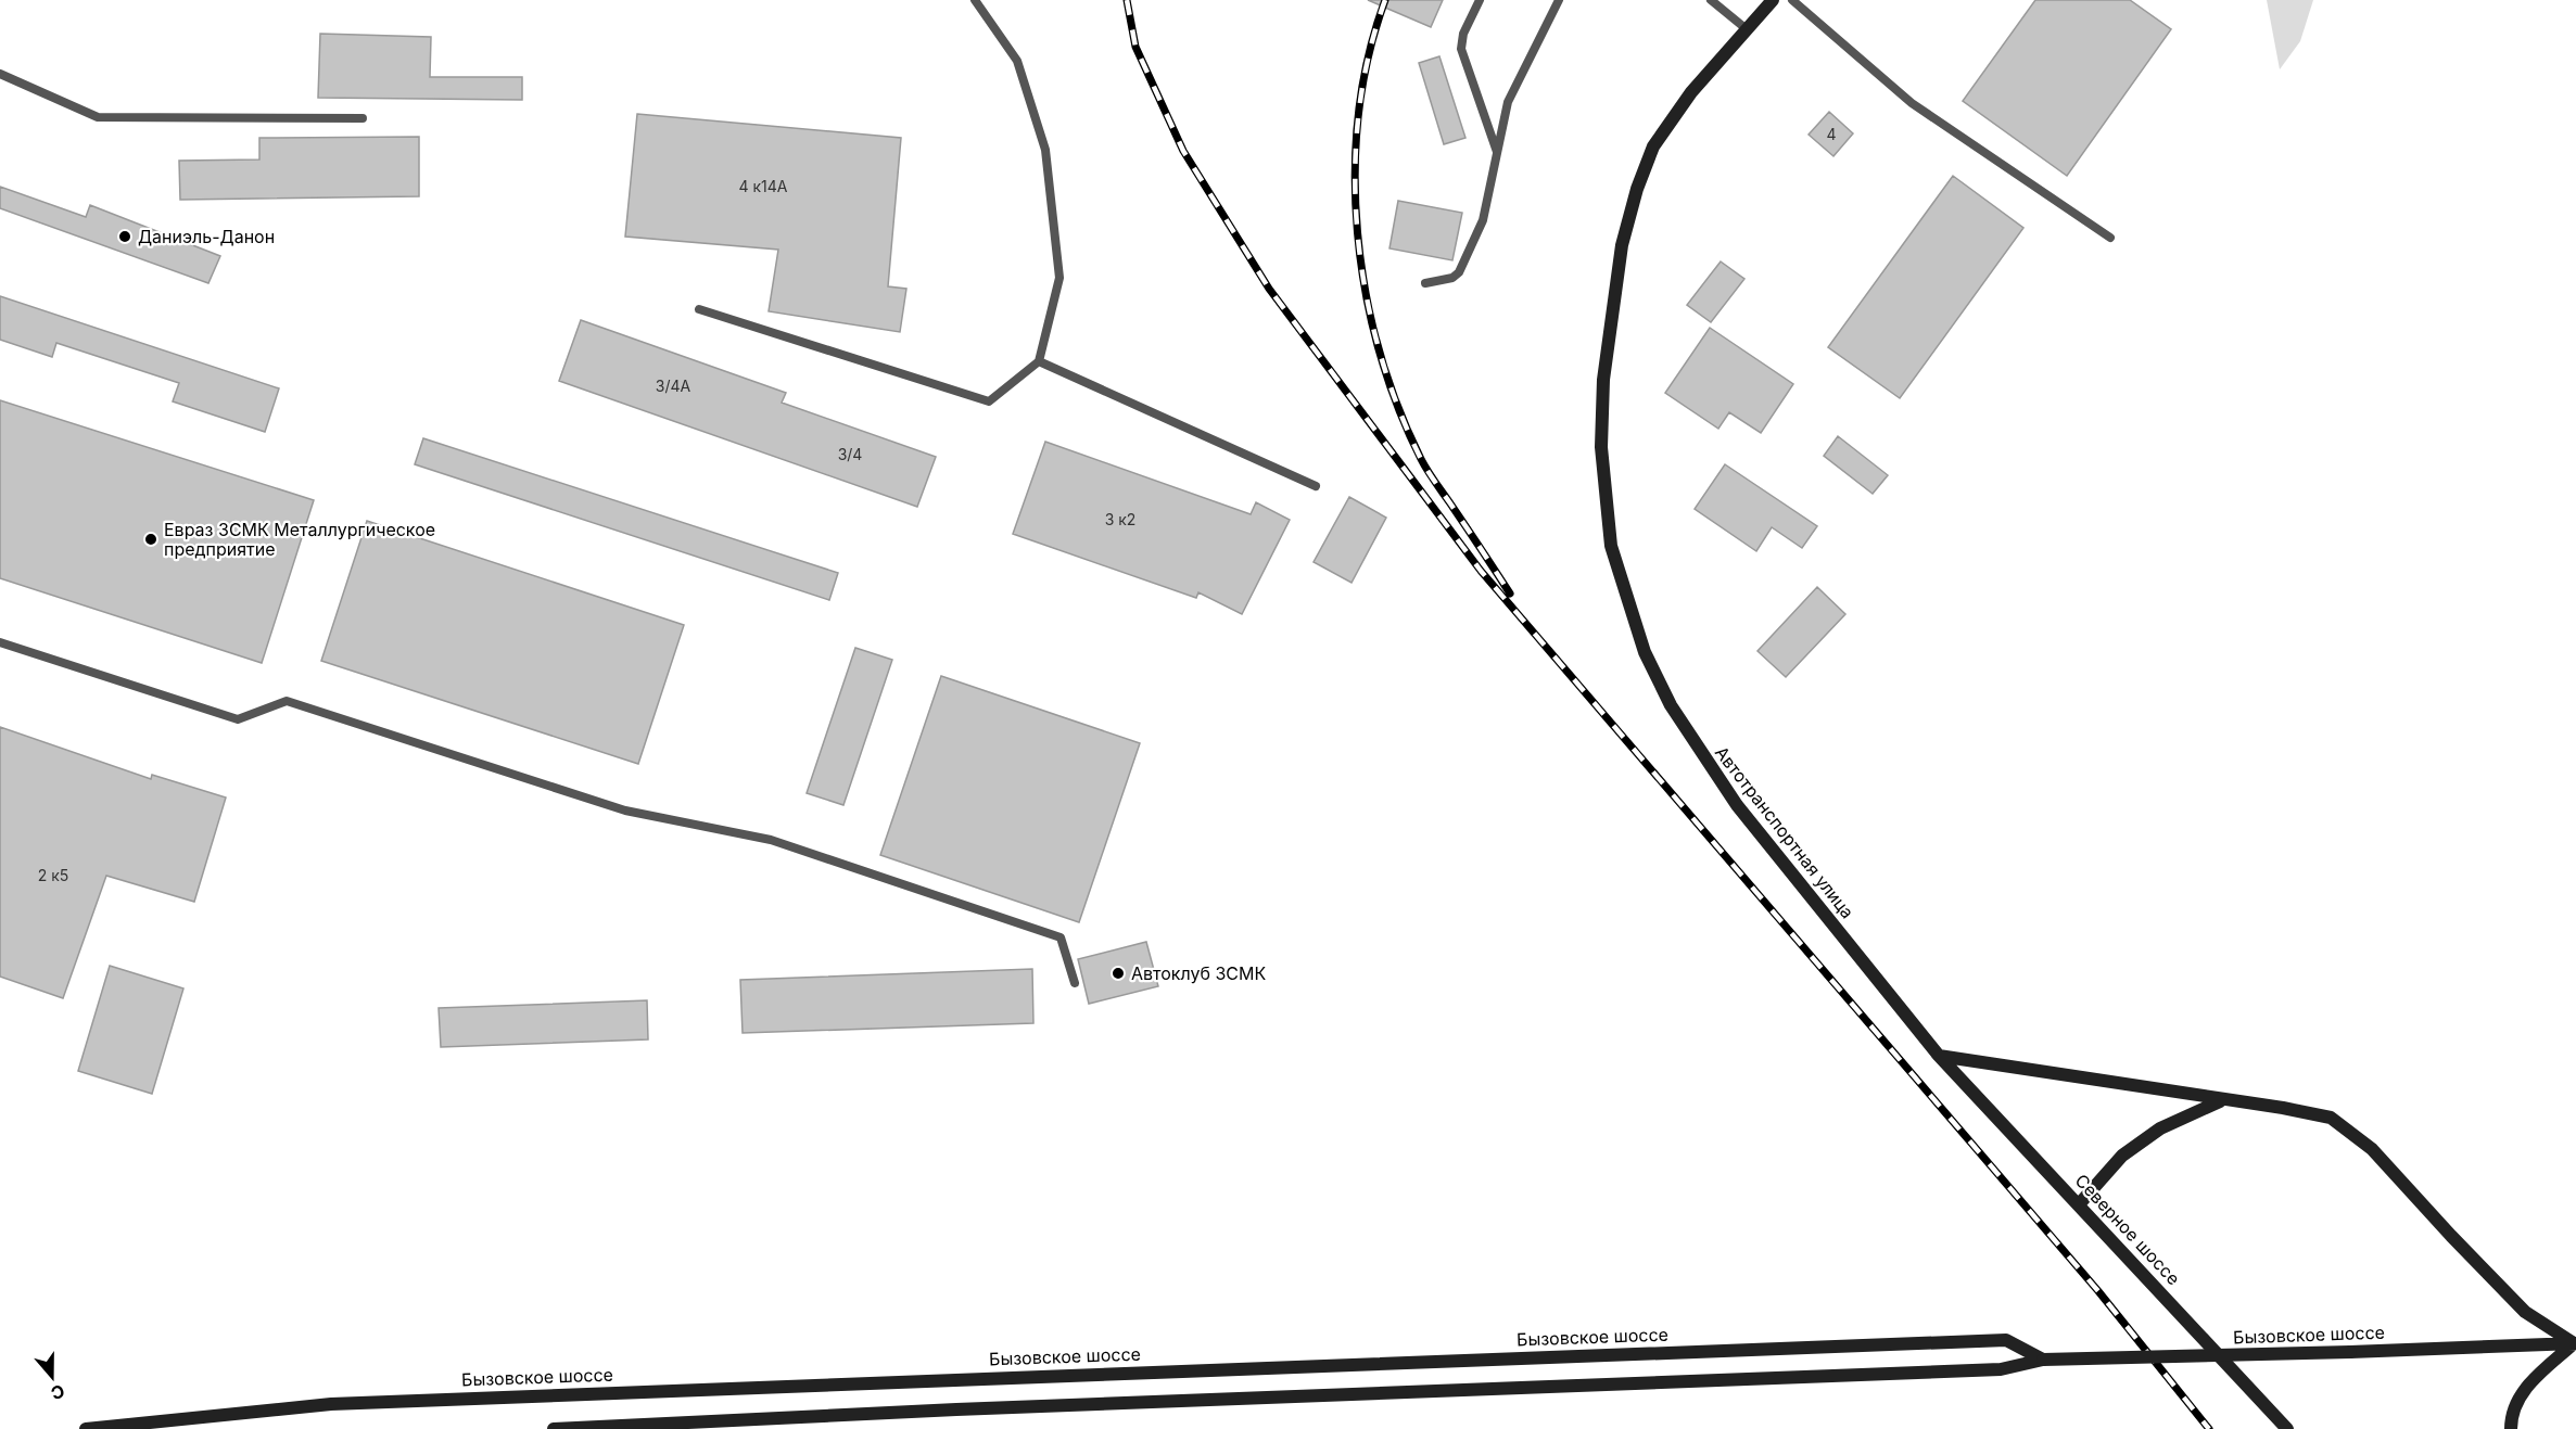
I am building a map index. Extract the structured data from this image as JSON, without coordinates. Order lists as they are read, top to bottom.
{
  "streets": {
    "main road": ["Автотранспортная улица", "Северное шоссе", "Бызовское шоссе"]
  },
  "crossings": [
    ["Автотранспортная улица", "Северное шоссе"]
  ],
  "places": ["Даниэль-Данон", "Евраз ЗСМК Металлургическое предприятие", "Автоклуб ЗСМК"],
  "house_numbers": [
    "4",
    "4 к14А",
    "3/4А",
    "3/4",
    "3 к2",
    "2 к5"
  ],
  "north": "bottom"
}
